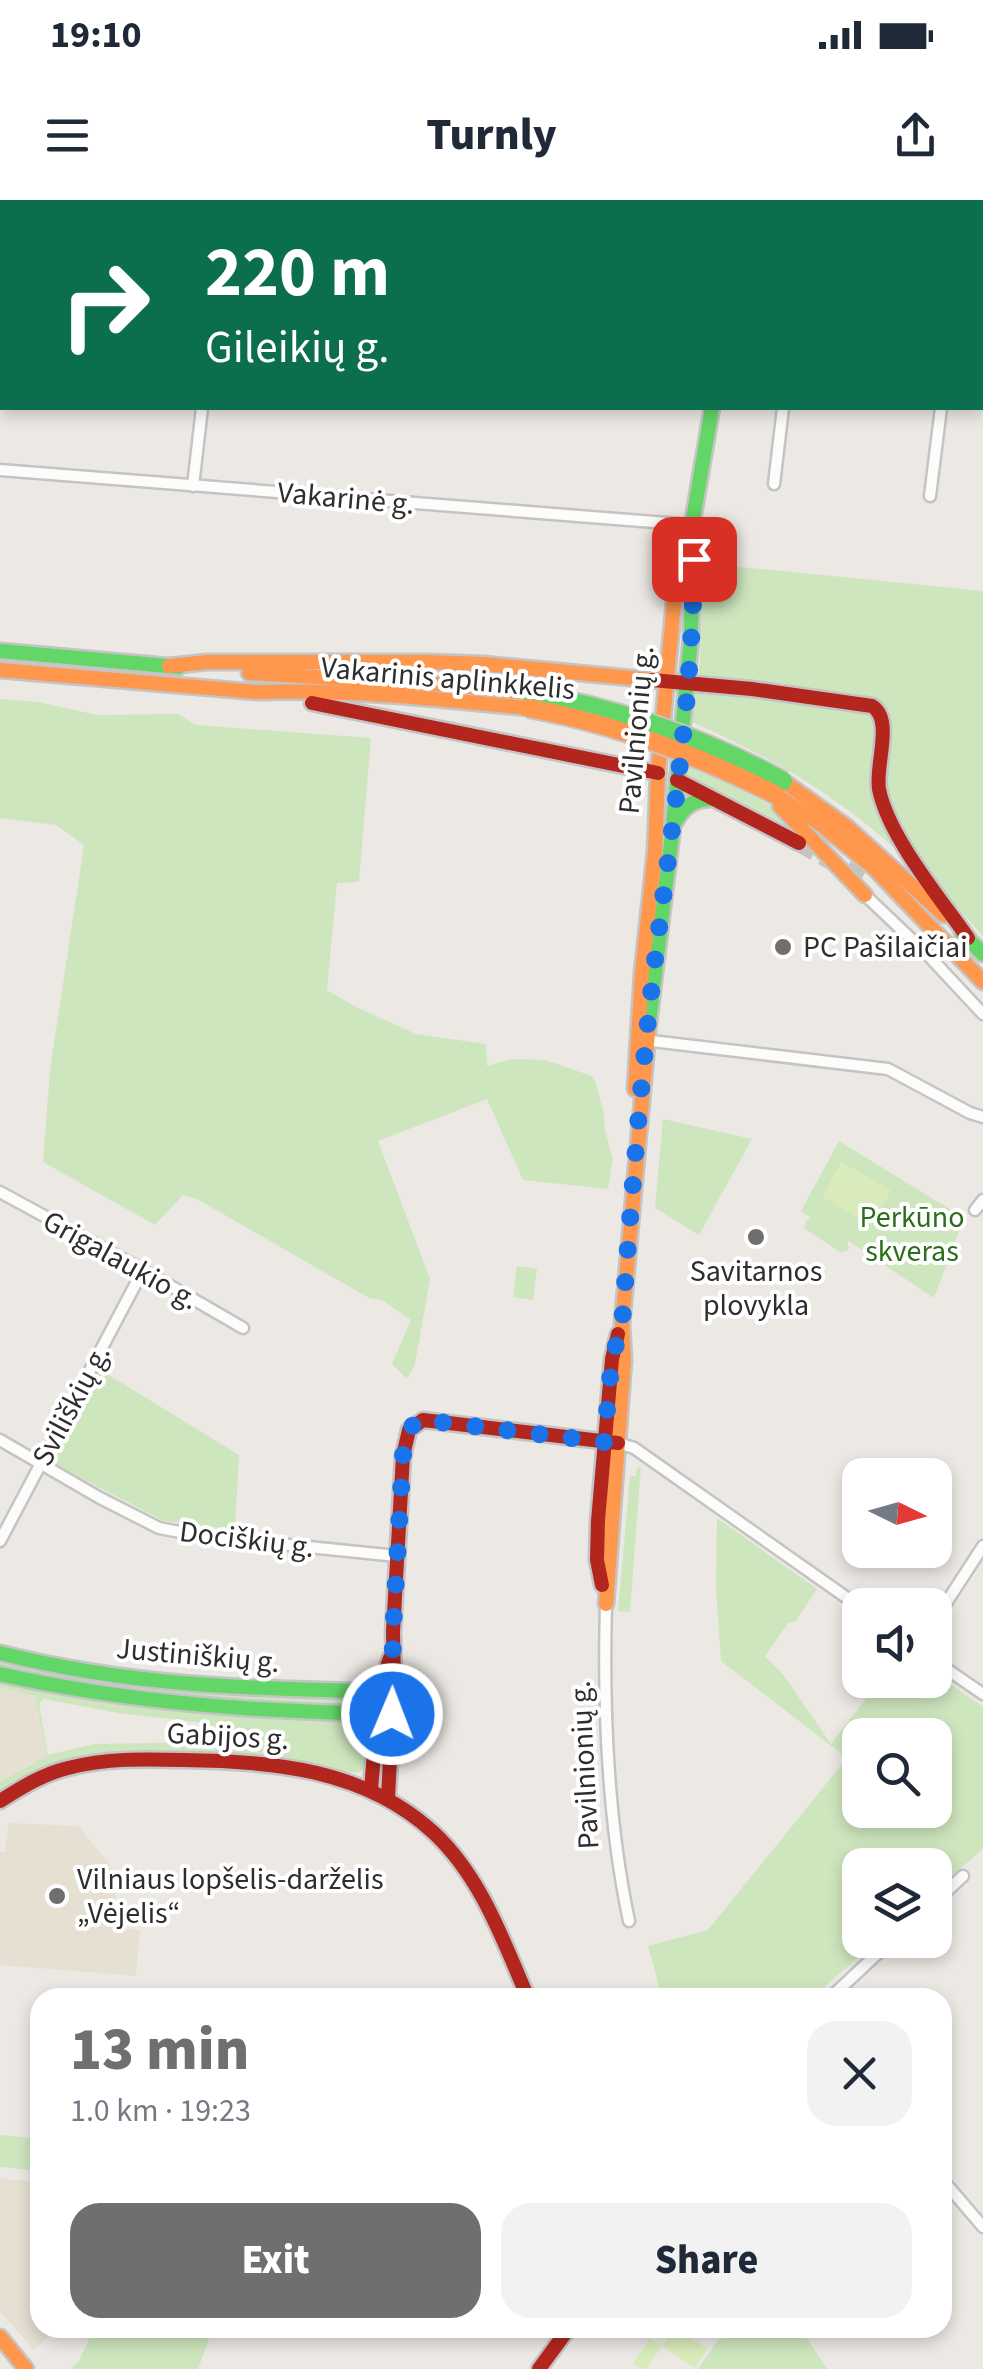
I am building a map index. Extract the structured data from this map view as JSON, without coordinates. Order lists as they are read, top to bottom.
{
  "streets": {
    "main road": [
      "Vakarinis aplinkkelis",
      "Pavilnionių g.",
      "Justiniškių g.",
      "Gabijos g."
    ],
    "street": [
      "Vakarinė g.",
      "Grigalaukio g.",
      "Sviliškių g.",
      "Dociškių g."
    ]
  },
  "crossings": [
    ["Vakarinė g.", "Pavilnionių g."],
    ["Grigalaukio g.", "Sviliškių g."],
    ["Sviliškių g.", "Dociškių g."]
  ],
  "parks": ["Perkūno skveras"],
  "places": ["PC Pašilaičiai", "Savitarnos plovykla", "Vilniaus lopšelis-darželis „Vėjelis“"],
  "north": "right",
  "page": {
    "status": "19:10",
    "header": "Turnly",
    "turn": ["220 m", "Gileikių g."],
    "heading": ["13 min", "1.0 km · 19:23"],
    "buttons": ["Exit", "Share"]
  }
}
